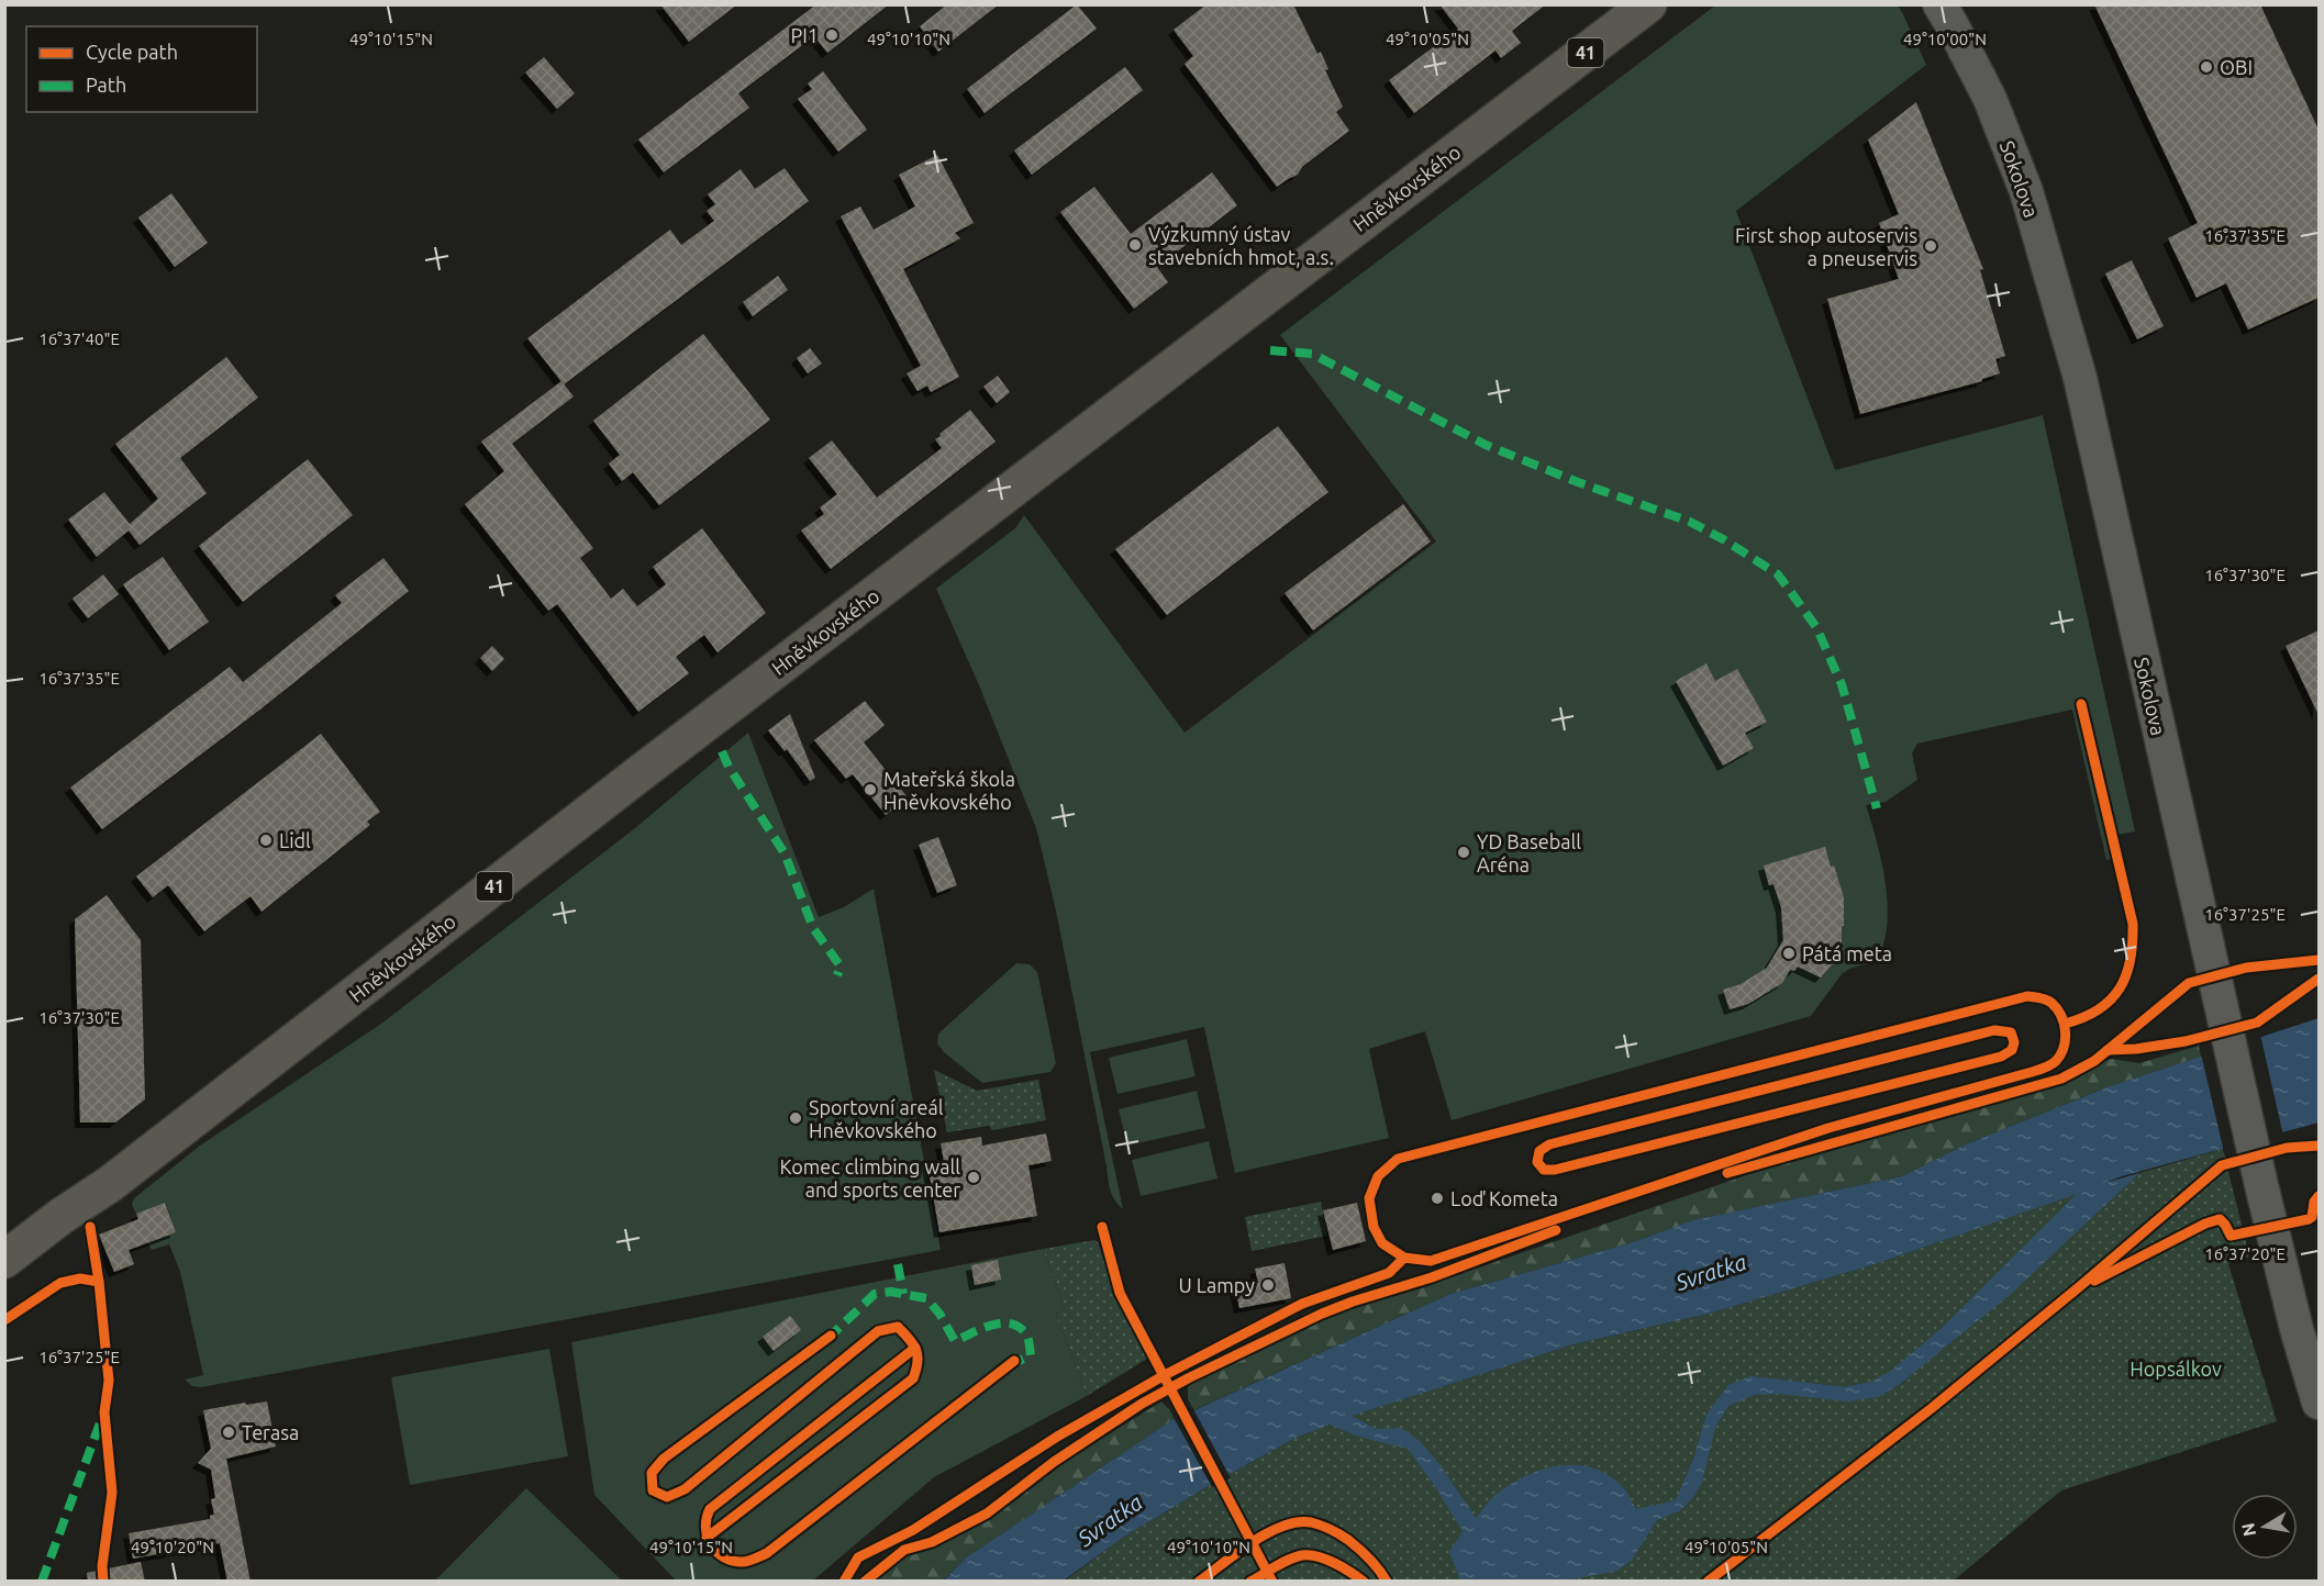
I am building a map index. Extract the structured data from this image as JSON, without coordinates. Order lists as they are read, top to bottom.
{
  "streets": {
    "main road": ["41", "Hněvkovského"],
    "street": ["Sokolova"]
  },
  "water": ["Svratka"],
  "parks": ["Hopsálkov"],
  "places": [
    "PI1",
    "OBI",
    "Výzkumný ústav stavebních hmot, a.s.",
    "First shop autoservis a pneuservis",
    "Mateřská škola Hněvkovského",
    "Lidl",
    "YD Baseball Aréna",
    "Pátá meta",
    "Sportovní areál Hněvkovského",
    "Komec climbing wall and sports center",
    "Loď Kometa",
    "U Lampy",
    "Terasa"
  ],
  "legend": ["Cycle path", "Path"],
  "north": "left",
  "coordinates": [
    "49°10'15\"N",
    "49°10'10\"N",
    "49°10'05\"N",
    "49°10'00\"N",
    "16°37'35\"E",
    "16°37'40\"E",
    "16°37'30\"E",
    "16°37'25\"E",
    "16°37'20\"E",
    "49°10'20\"N"
  ]
}
